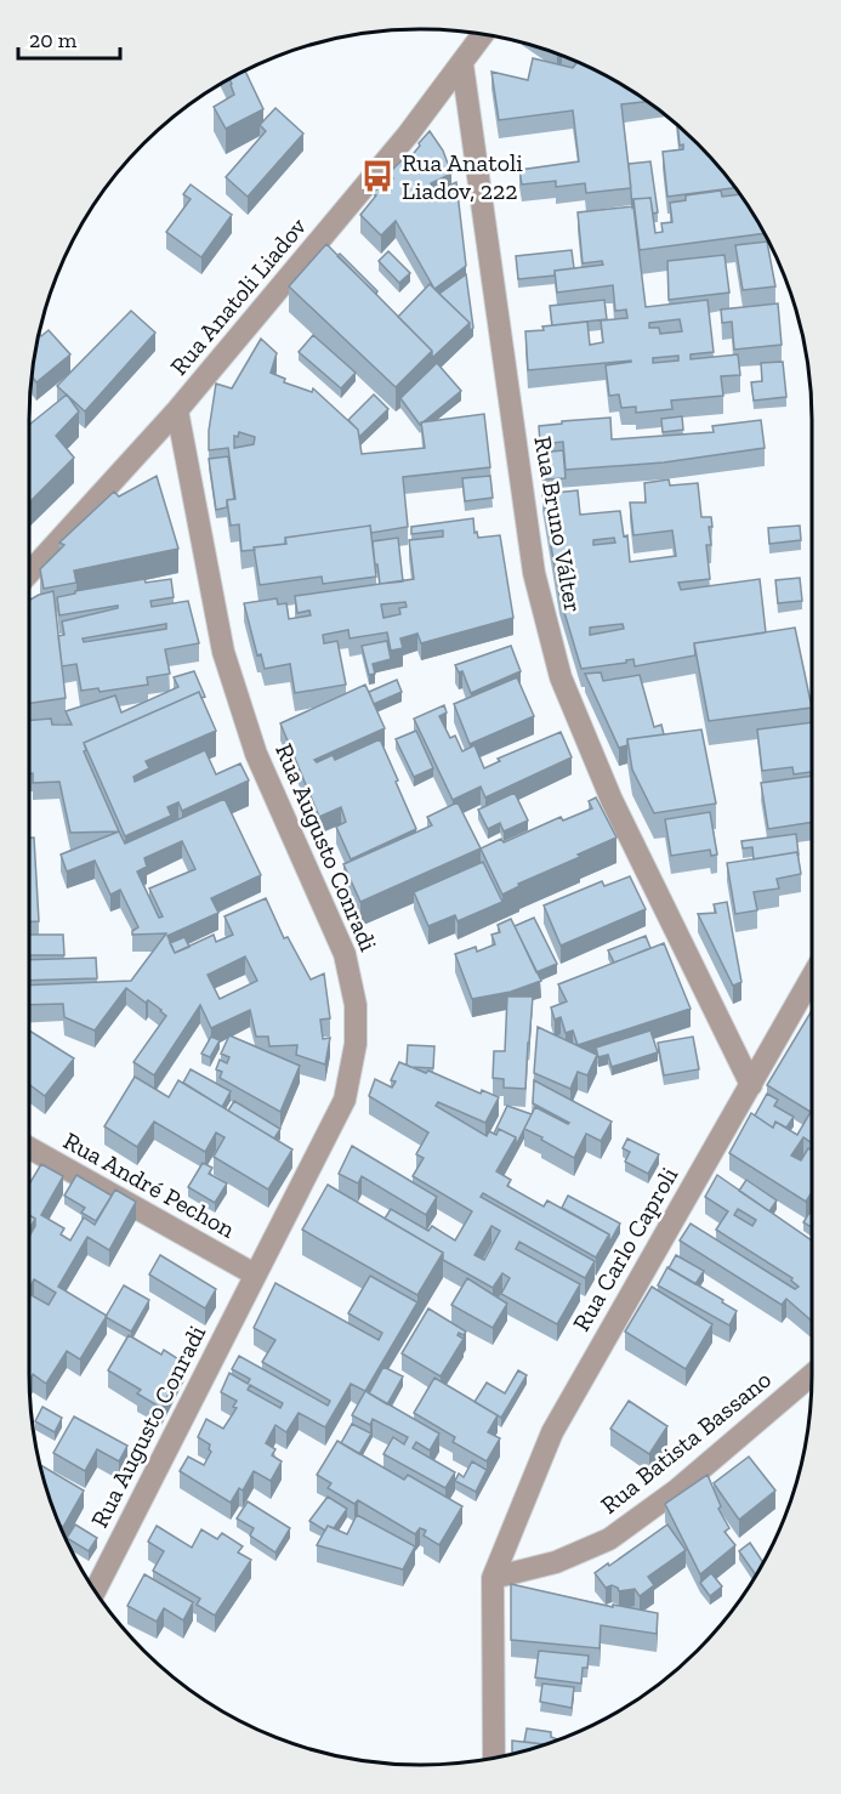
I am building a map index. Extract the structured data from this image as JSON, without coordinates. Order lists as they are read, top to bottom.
{
  "streets": {
    "street": [
      "Rua Anatoli Liadov",
      "Rua Bruno Válter",
      "Rua Augusto Conradi",
      "Rua André Pechon",
      "Rua Carlo Caproli",
      "Rua Batista Bassano"
    ]
  },
  "crossings": [
    ["Rua Anatoli Liadov", "Rua Bruno Válter"],
    ["Rua Anatoli Liadov", "Rua Augusto Conradi"],
    ["Rua Bruno Válter", "Rua Carlo Caproli"],
    ["Rua Augusto Conradi", "Rua André Pechon"],
    ["Rua Carlo Caproli", "Rua Batista Bassano"]
  ],
  "places": {
    "bus stop": ["Rua Anatoli Liadov, 222"]
  },
  "scale_bar": "20 m"
}
